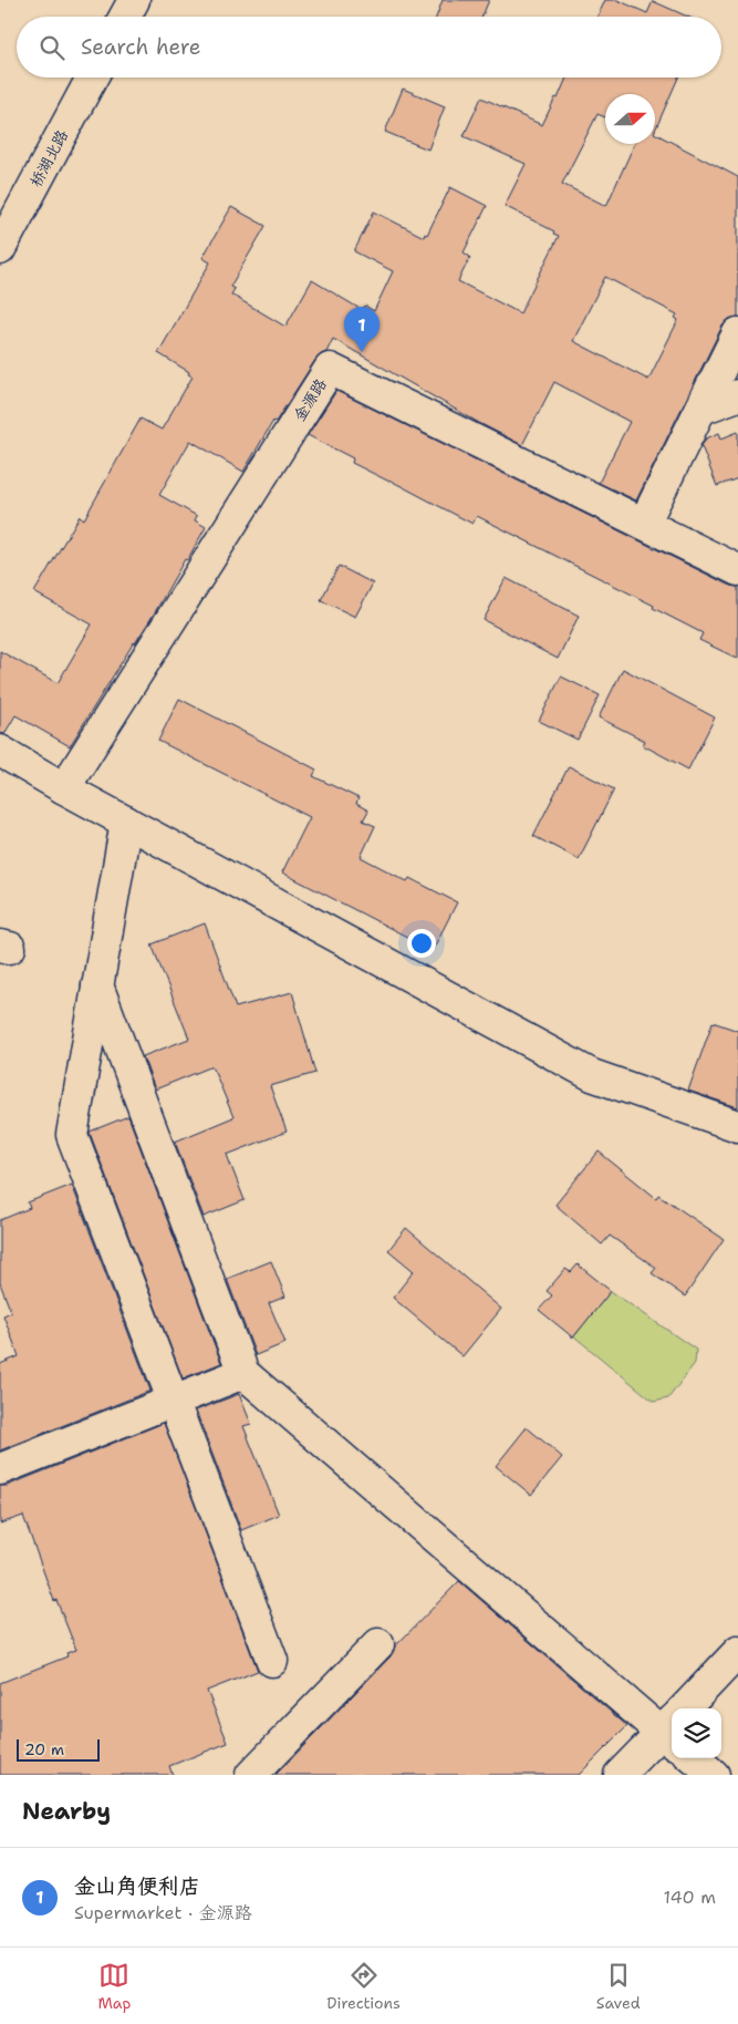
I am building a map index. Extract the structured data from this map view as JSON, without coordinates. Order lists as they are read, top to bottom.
{
  "streets": {
    "street": ["桥湖北路", "金源路"]
  },
  "scale_bar": "20 m",
  "north": "right",
  "page": {
    "search": "Search here",
    "pins": "1",
    "scale": "20 m",
    "heading": "Nearby",
    "list": [
      {
        "mark": "1",
        "name": "金山角便利店",
        "note": "Supermarket · 金源路",
        "value": "140 m"
      }
    ],
    "nav": ["Map", "Directions", "Saved"]
  }
}
